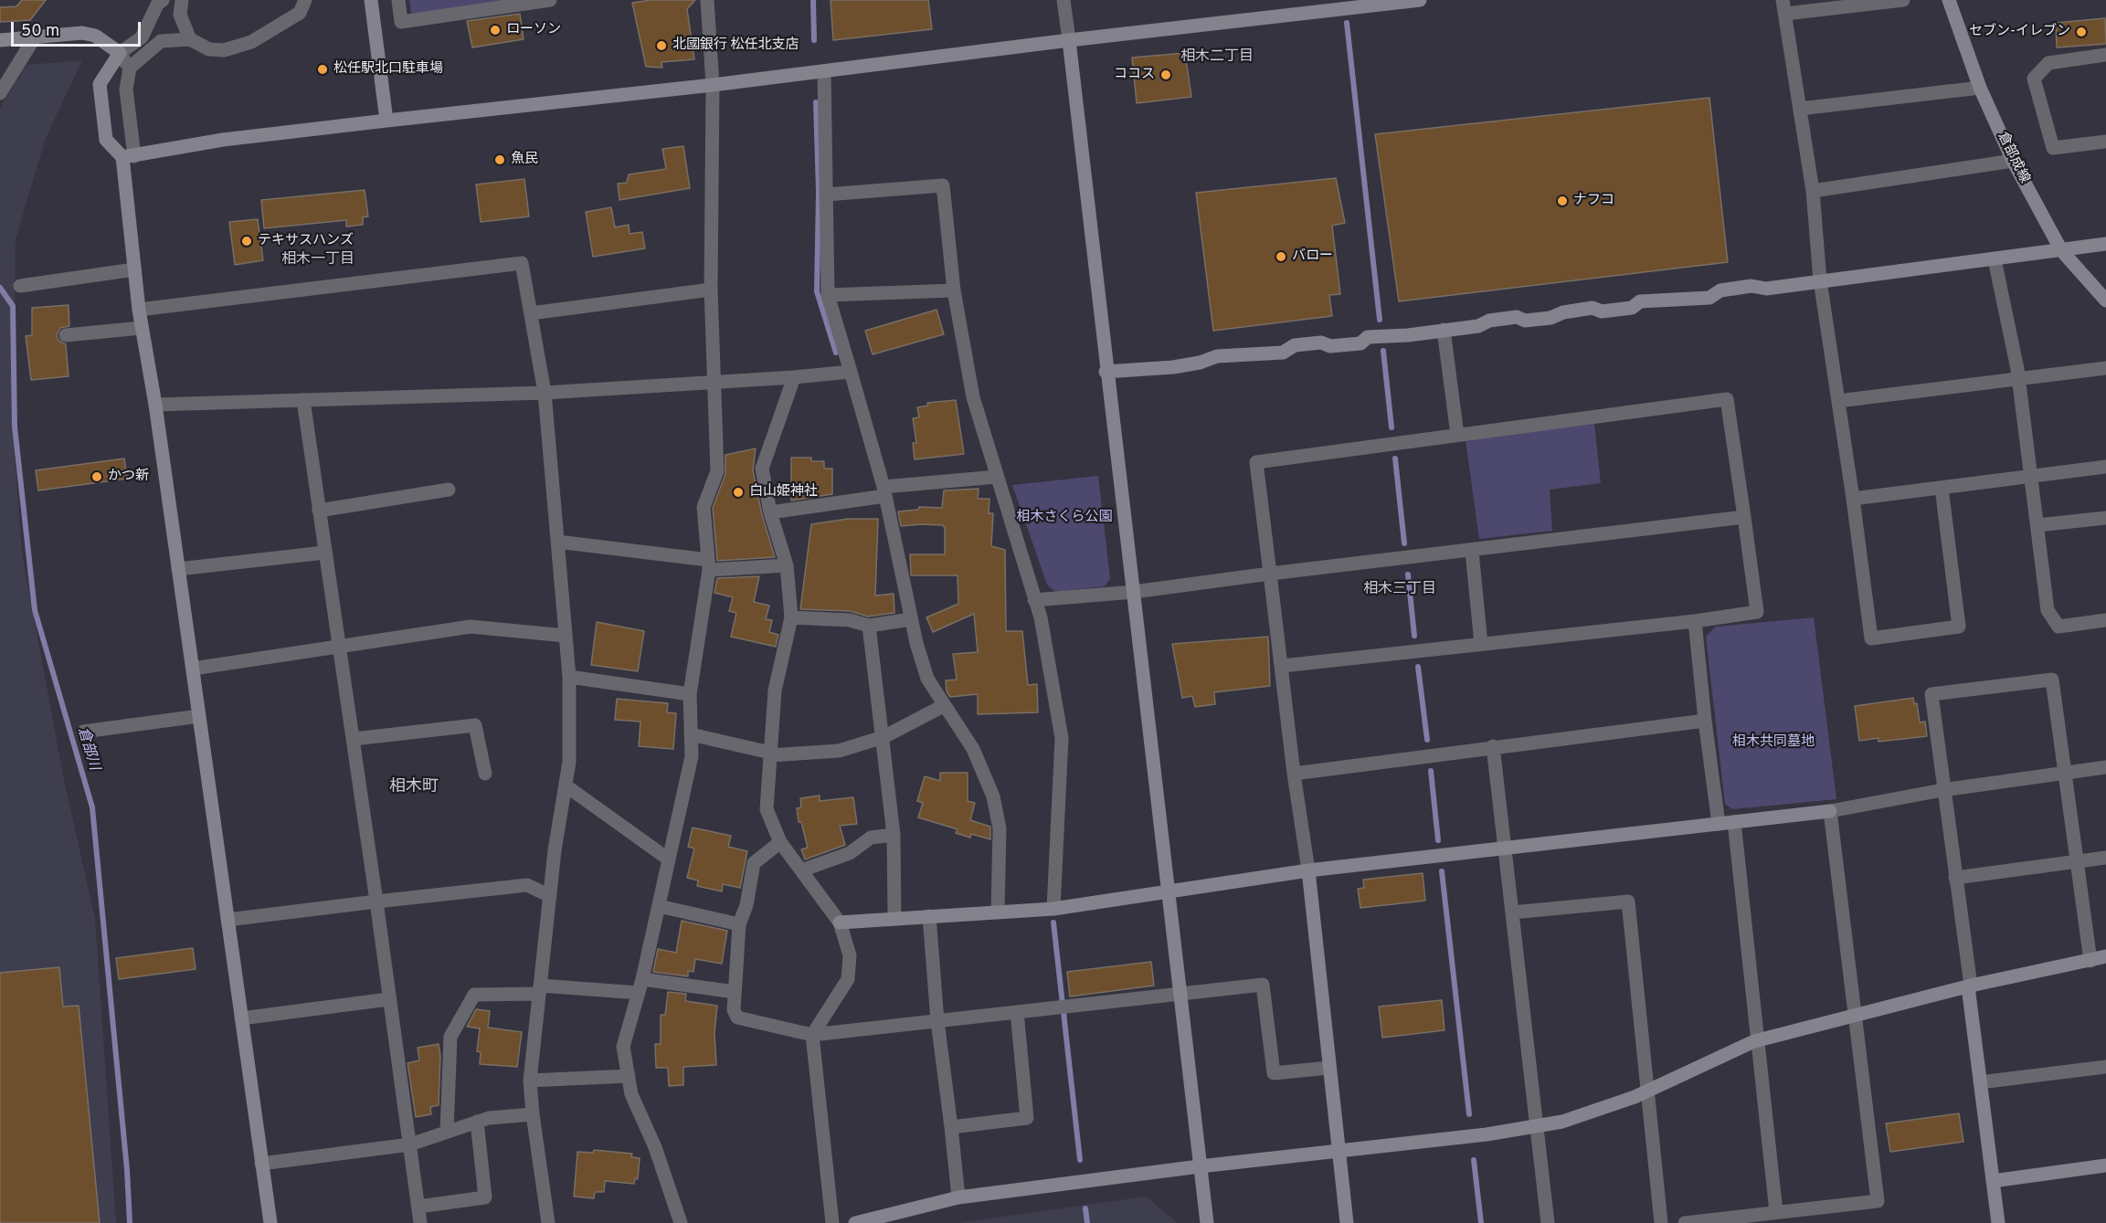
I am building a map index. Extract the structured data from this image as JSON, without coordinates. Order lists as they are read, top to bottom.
{
  "streets": {
    "street": ["倉部成線"]
  },
  "districts": [
    "相木二丁目",
    "相木一丁目",
    "相木三丁目",
    "相木町"
  ],
  "water": ["倉部川"],
  "parks": ["相木さくら公園", "相木共同墓地"],
  "places": [
    "ローソン",
    "セブン-イレブン",
    "北國銀行 松任北支店",
    "松任駅北口駐車場",
    "ココス",
    "魚民",
    "ナフコ",
    "テキサスハンズ",
    "バロー",
    "かつ新",
    "白山姫神社"
  ],
  "scale_bar": "50 m"
}
